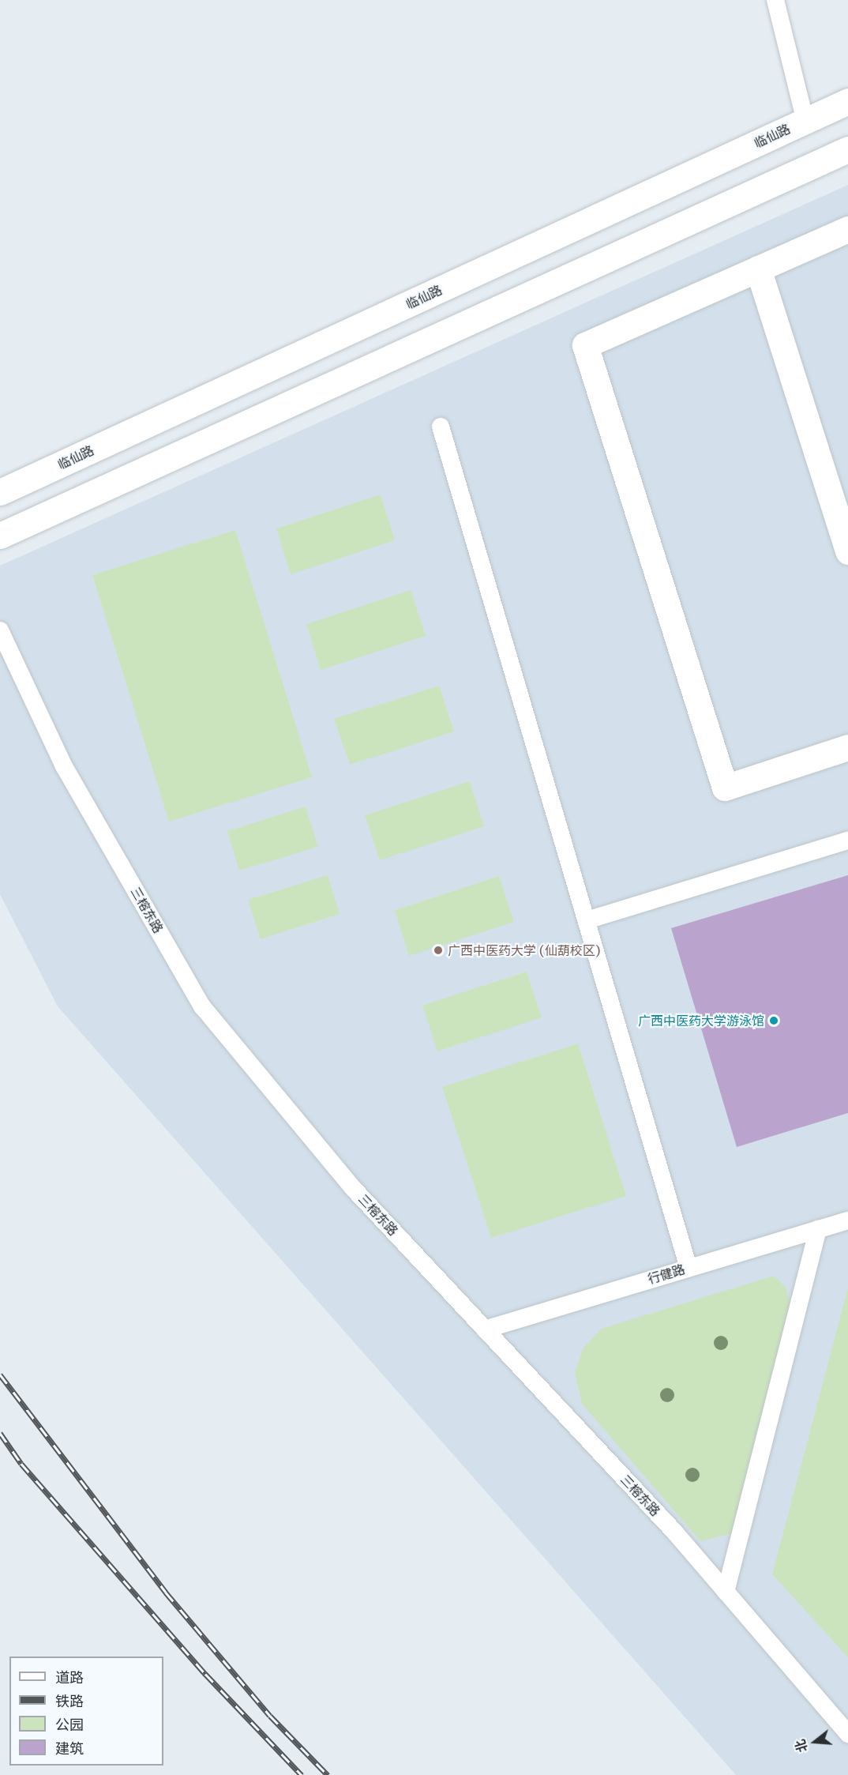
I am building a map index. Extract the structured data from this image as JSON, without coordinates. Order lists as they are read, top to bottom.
{
  "streets": {
    "street": ["临仙路"],
    "lane": ["三榕东路", "行健路"]
  },
  "crossings": [
    ["三榕东路", "行健路"]
  ],
  "places": ["广西中医药大学 (仙葫校区)", "广西中医药大学游泳馆"],
  "legend": [
    "道路",
    "铁路",
    "公园",
    "建筑"
  ],
  "north": "left"
}
